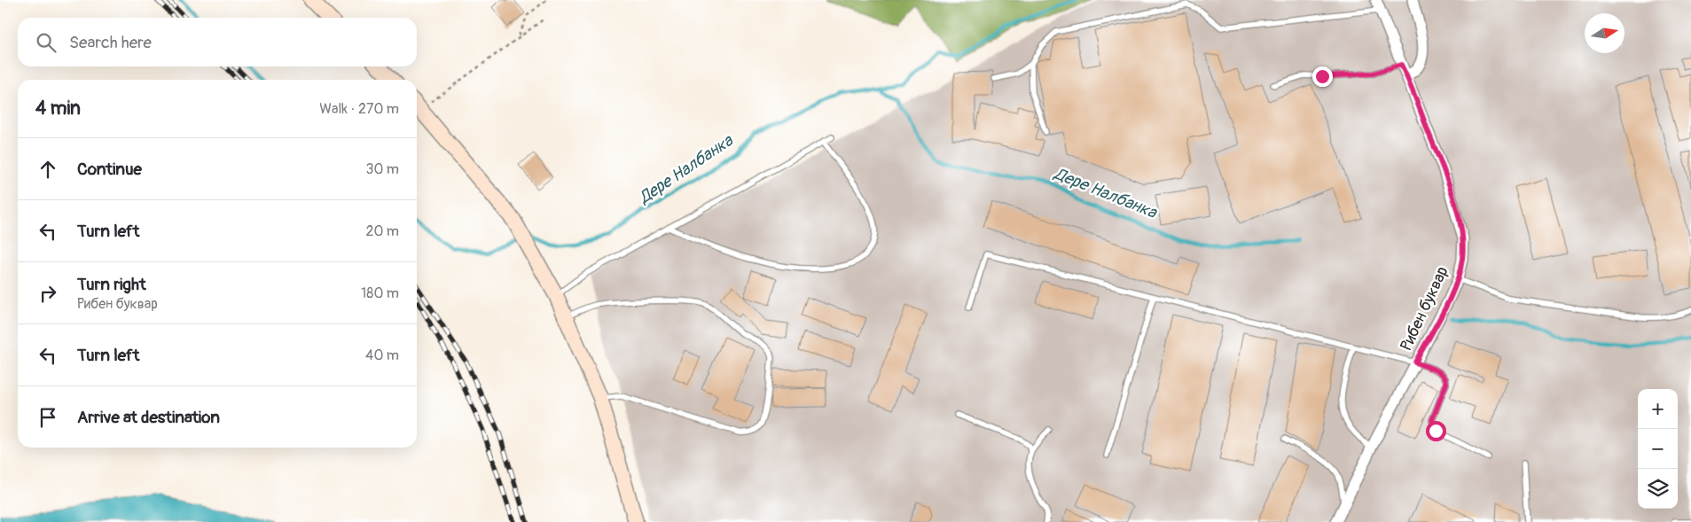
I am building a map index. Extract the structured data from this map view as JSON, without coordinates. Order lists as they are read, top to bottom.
{
  "streets": {
    "street": ["Рибен буквар"]
  },
  "water": ["Дере Налбанка"],
  "north": "right",
  "page": {
    "search": "Search here",
    "heading": ["4 min", "Walk · 270 m"],
    "list": [
      ["Continue", "30 m"],
      ["Turn left", "20 m"],
      ["Turn right", "Рибен буквар", "180 m"],
      ["Turn left", "40 m"],
      "Arrive at destination"
    ],
    "map_buttons": ["+", "−"]
  }
}
